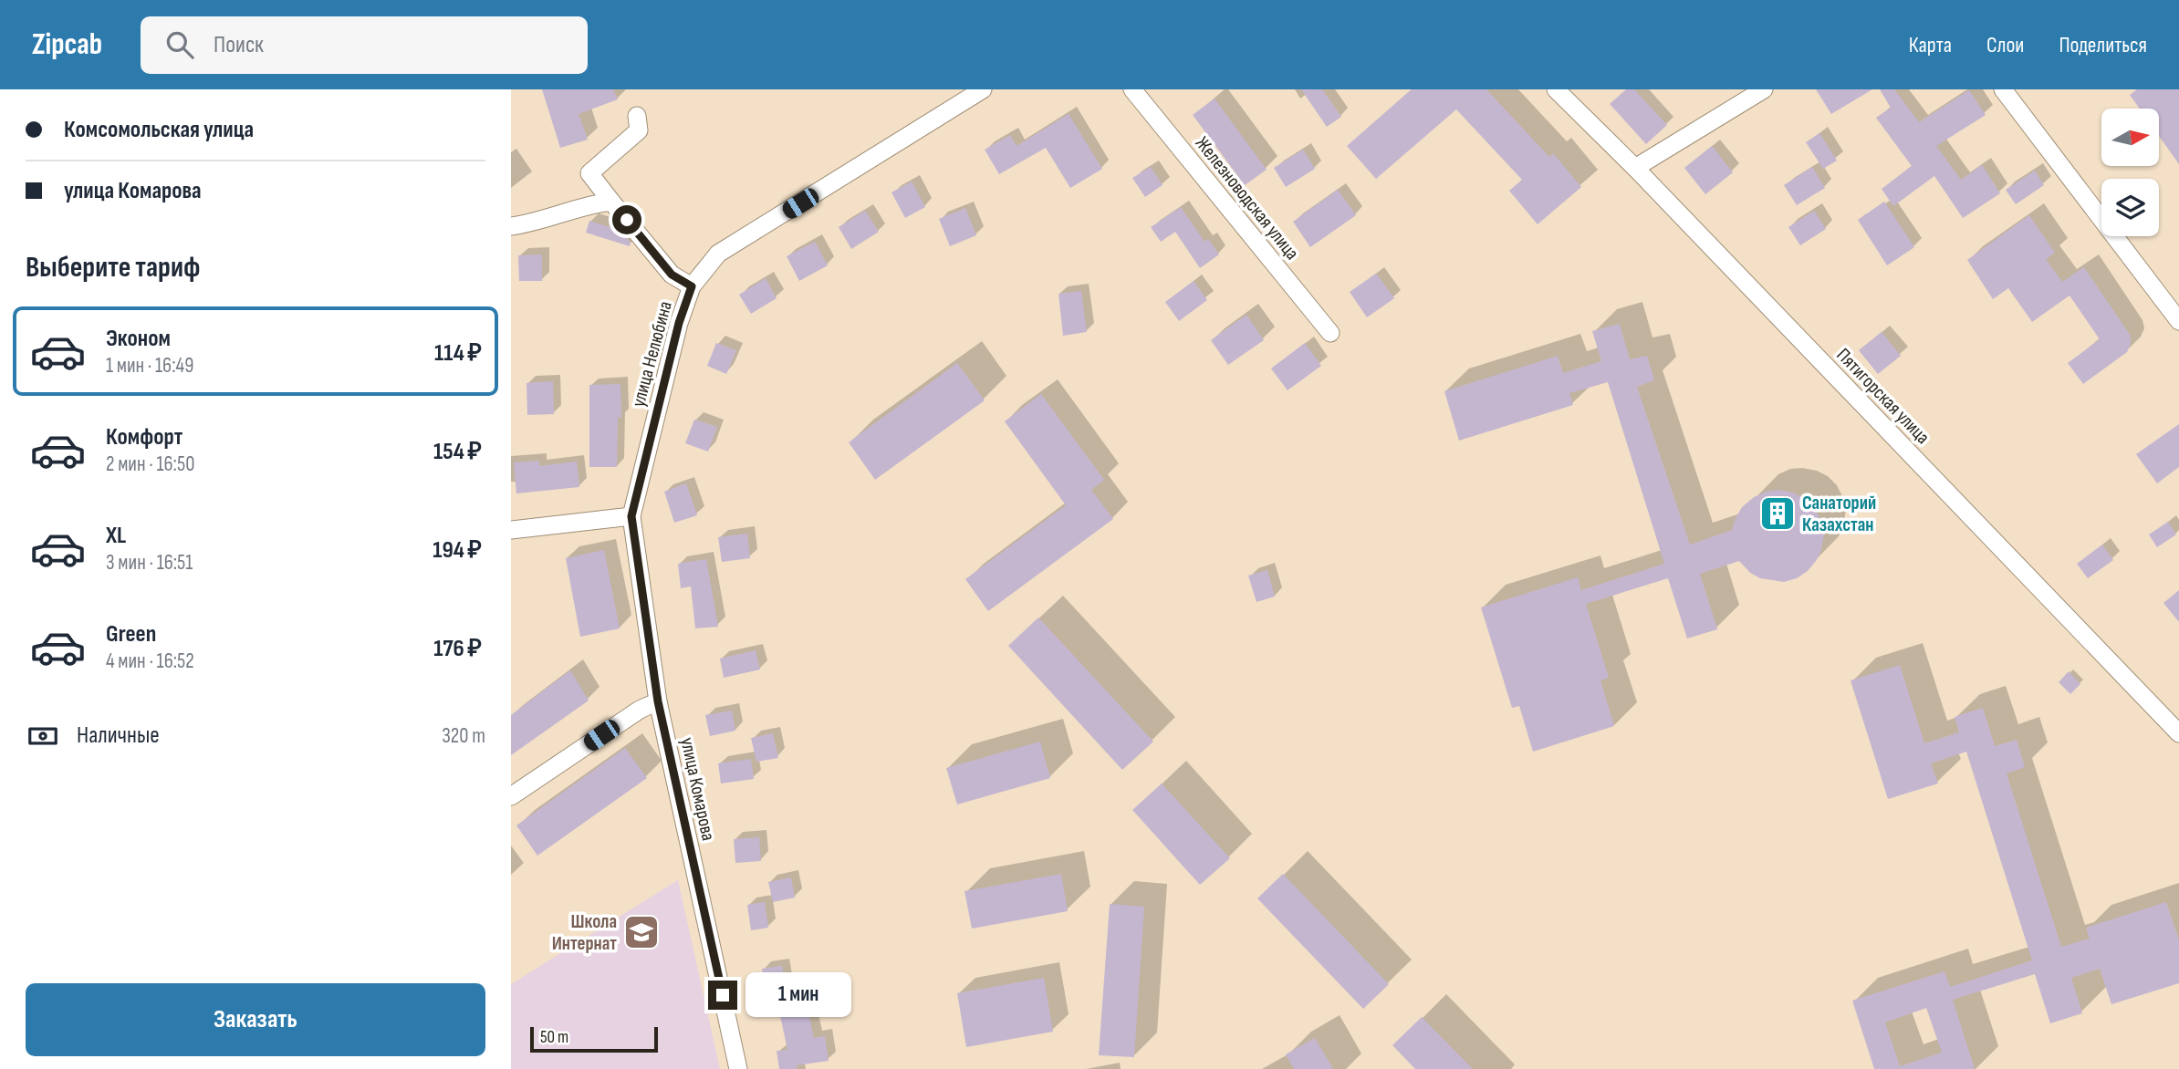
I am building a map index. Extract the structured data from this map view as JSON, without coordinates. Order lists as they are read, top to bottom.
{
  "streets": {
    "street": [
      "Железноводская улица",
      "улица Нелюбина",
      "Пятигорская улица",
      "улица Комарова"
    ]
  },
  "crossings": [
    ["улица Нелюбина", "улица Комарова"]
  ],
  "places": {
    "building": ["Санаторий Казахстан"],
    "school or university": ["Школа Интернат"]
  },
  "scale_bar": "50 m",
  "north": "right",
  "page": {
    "header": "Zipcab",
    "search": "Поиск",
    "nav": ["Карта", "Слои", "Поделиться"],
    "banner": ["Комсомольская улица", "улица Комарова"],
    "heading": "Выберите тариф",
    "list": [
      {
        "name": "Эконом",
        "note": "1 мин · 16:49",
        "value": "114 ₽"
      },
      {
        "name": "Комфорт",
        "note": "2 мин · 16:50",
        "value": "154 ₽"
      },
      {
        "name": "XL",
        "note": "3 мин · 16:51",
        "value": "194 ₽"
      },
      {
        "name": "Green",
        "note": "4 мин · 16:52",
        "value": "176 ₽"
      }
    ],
    "pay": ["Наличные", "320 m"],
    "buttons": "Заказать",
    "bubble": "1 мин",
    "scale": "50 m"
  }
}
